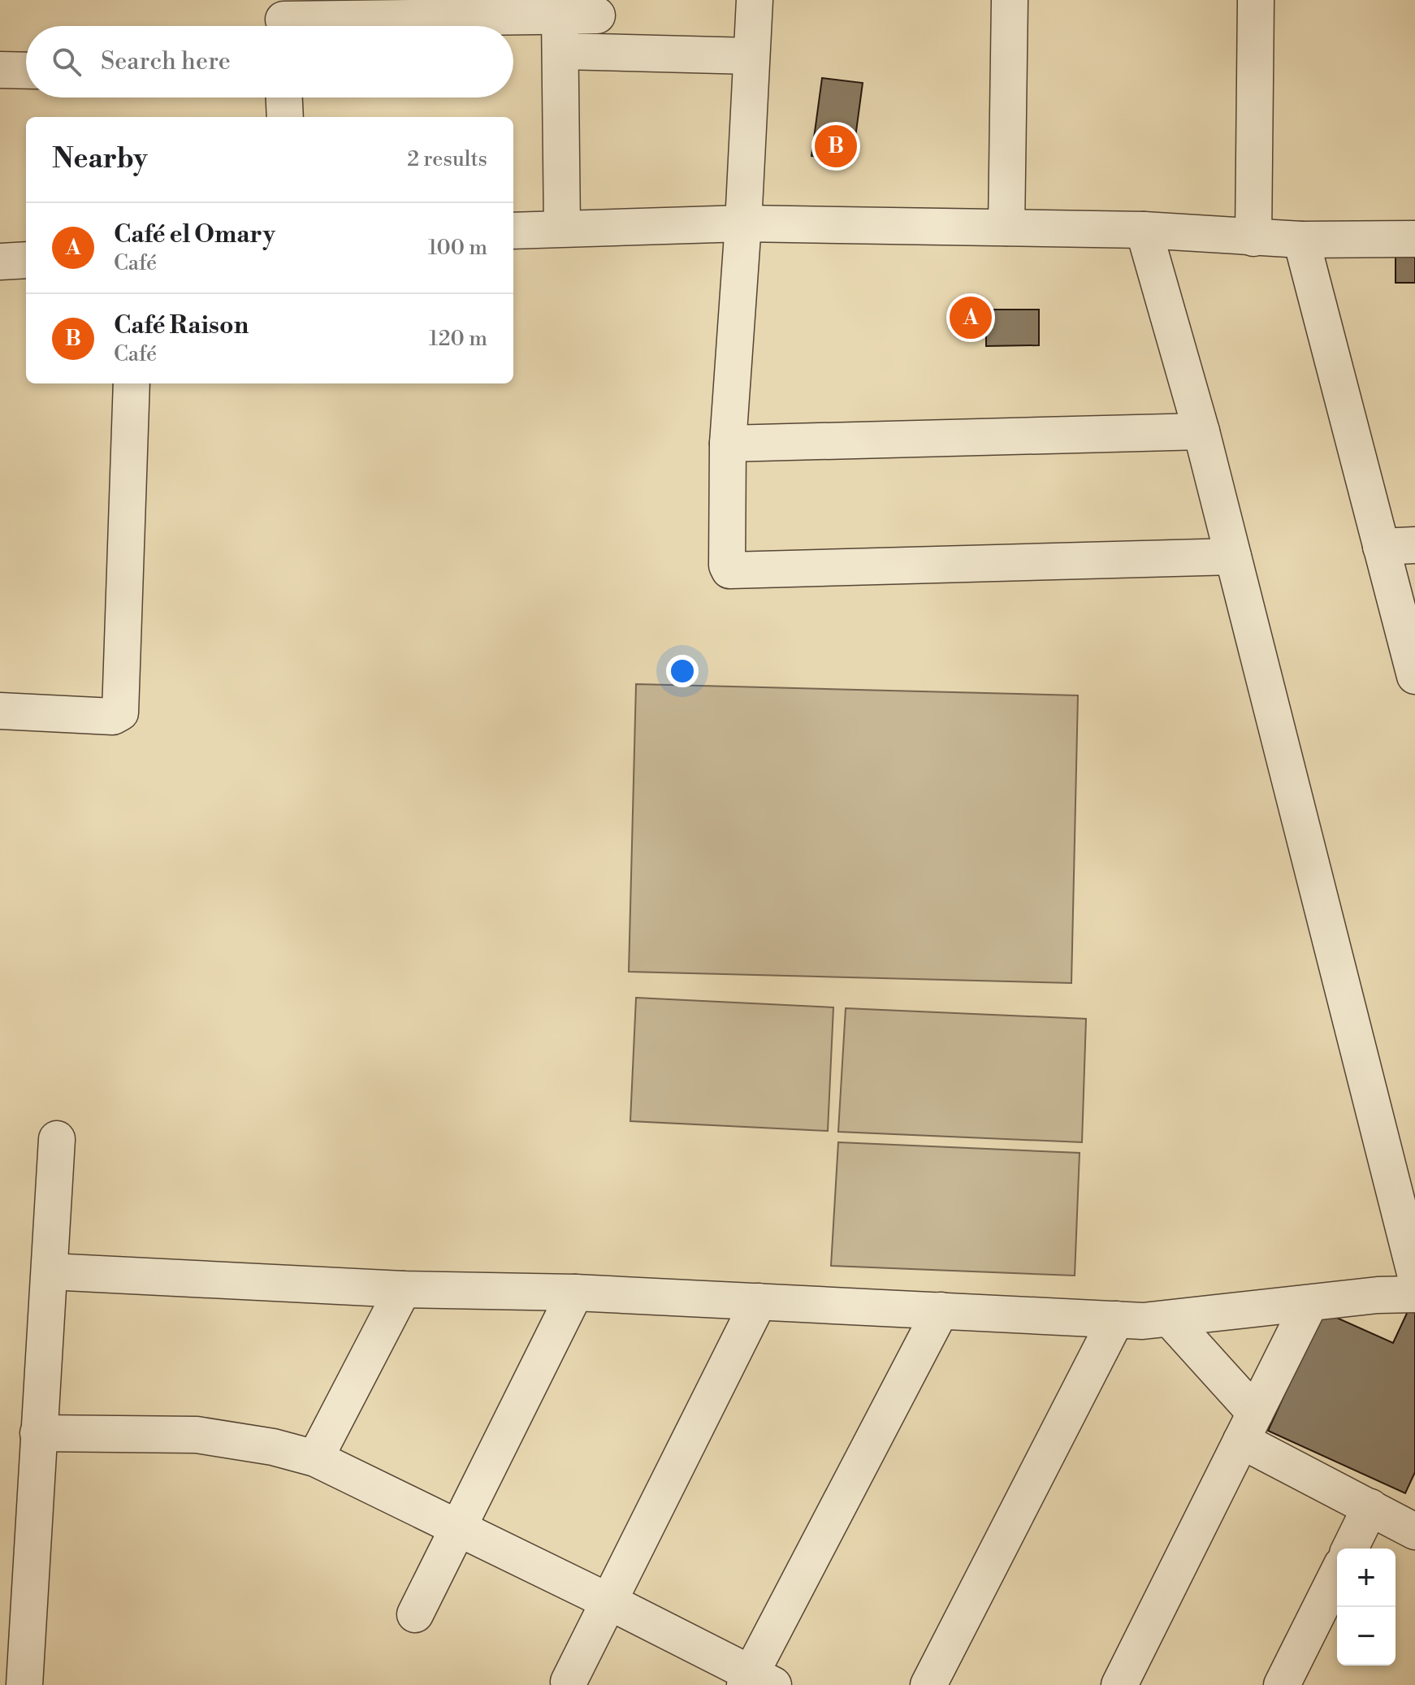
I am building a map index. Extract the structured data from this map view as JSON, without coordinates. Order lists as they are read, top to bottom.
{
  "page": {
    "search": "Search here",
    "heading": ["Nearby", "2 results"],
    "pins": ["B", "A"],
    "list": [
      {
        "mark": "A",
        "name": "Café el Omary",
        "note": "Café",
        "value": "100 m"
      },
      {
        "mark": "B",
        "name": "Café Raison",
        "note": "Café",
        "value": "120 m"
      }
    ],
    "map_buttons": ["+", "−"]
  }
}
